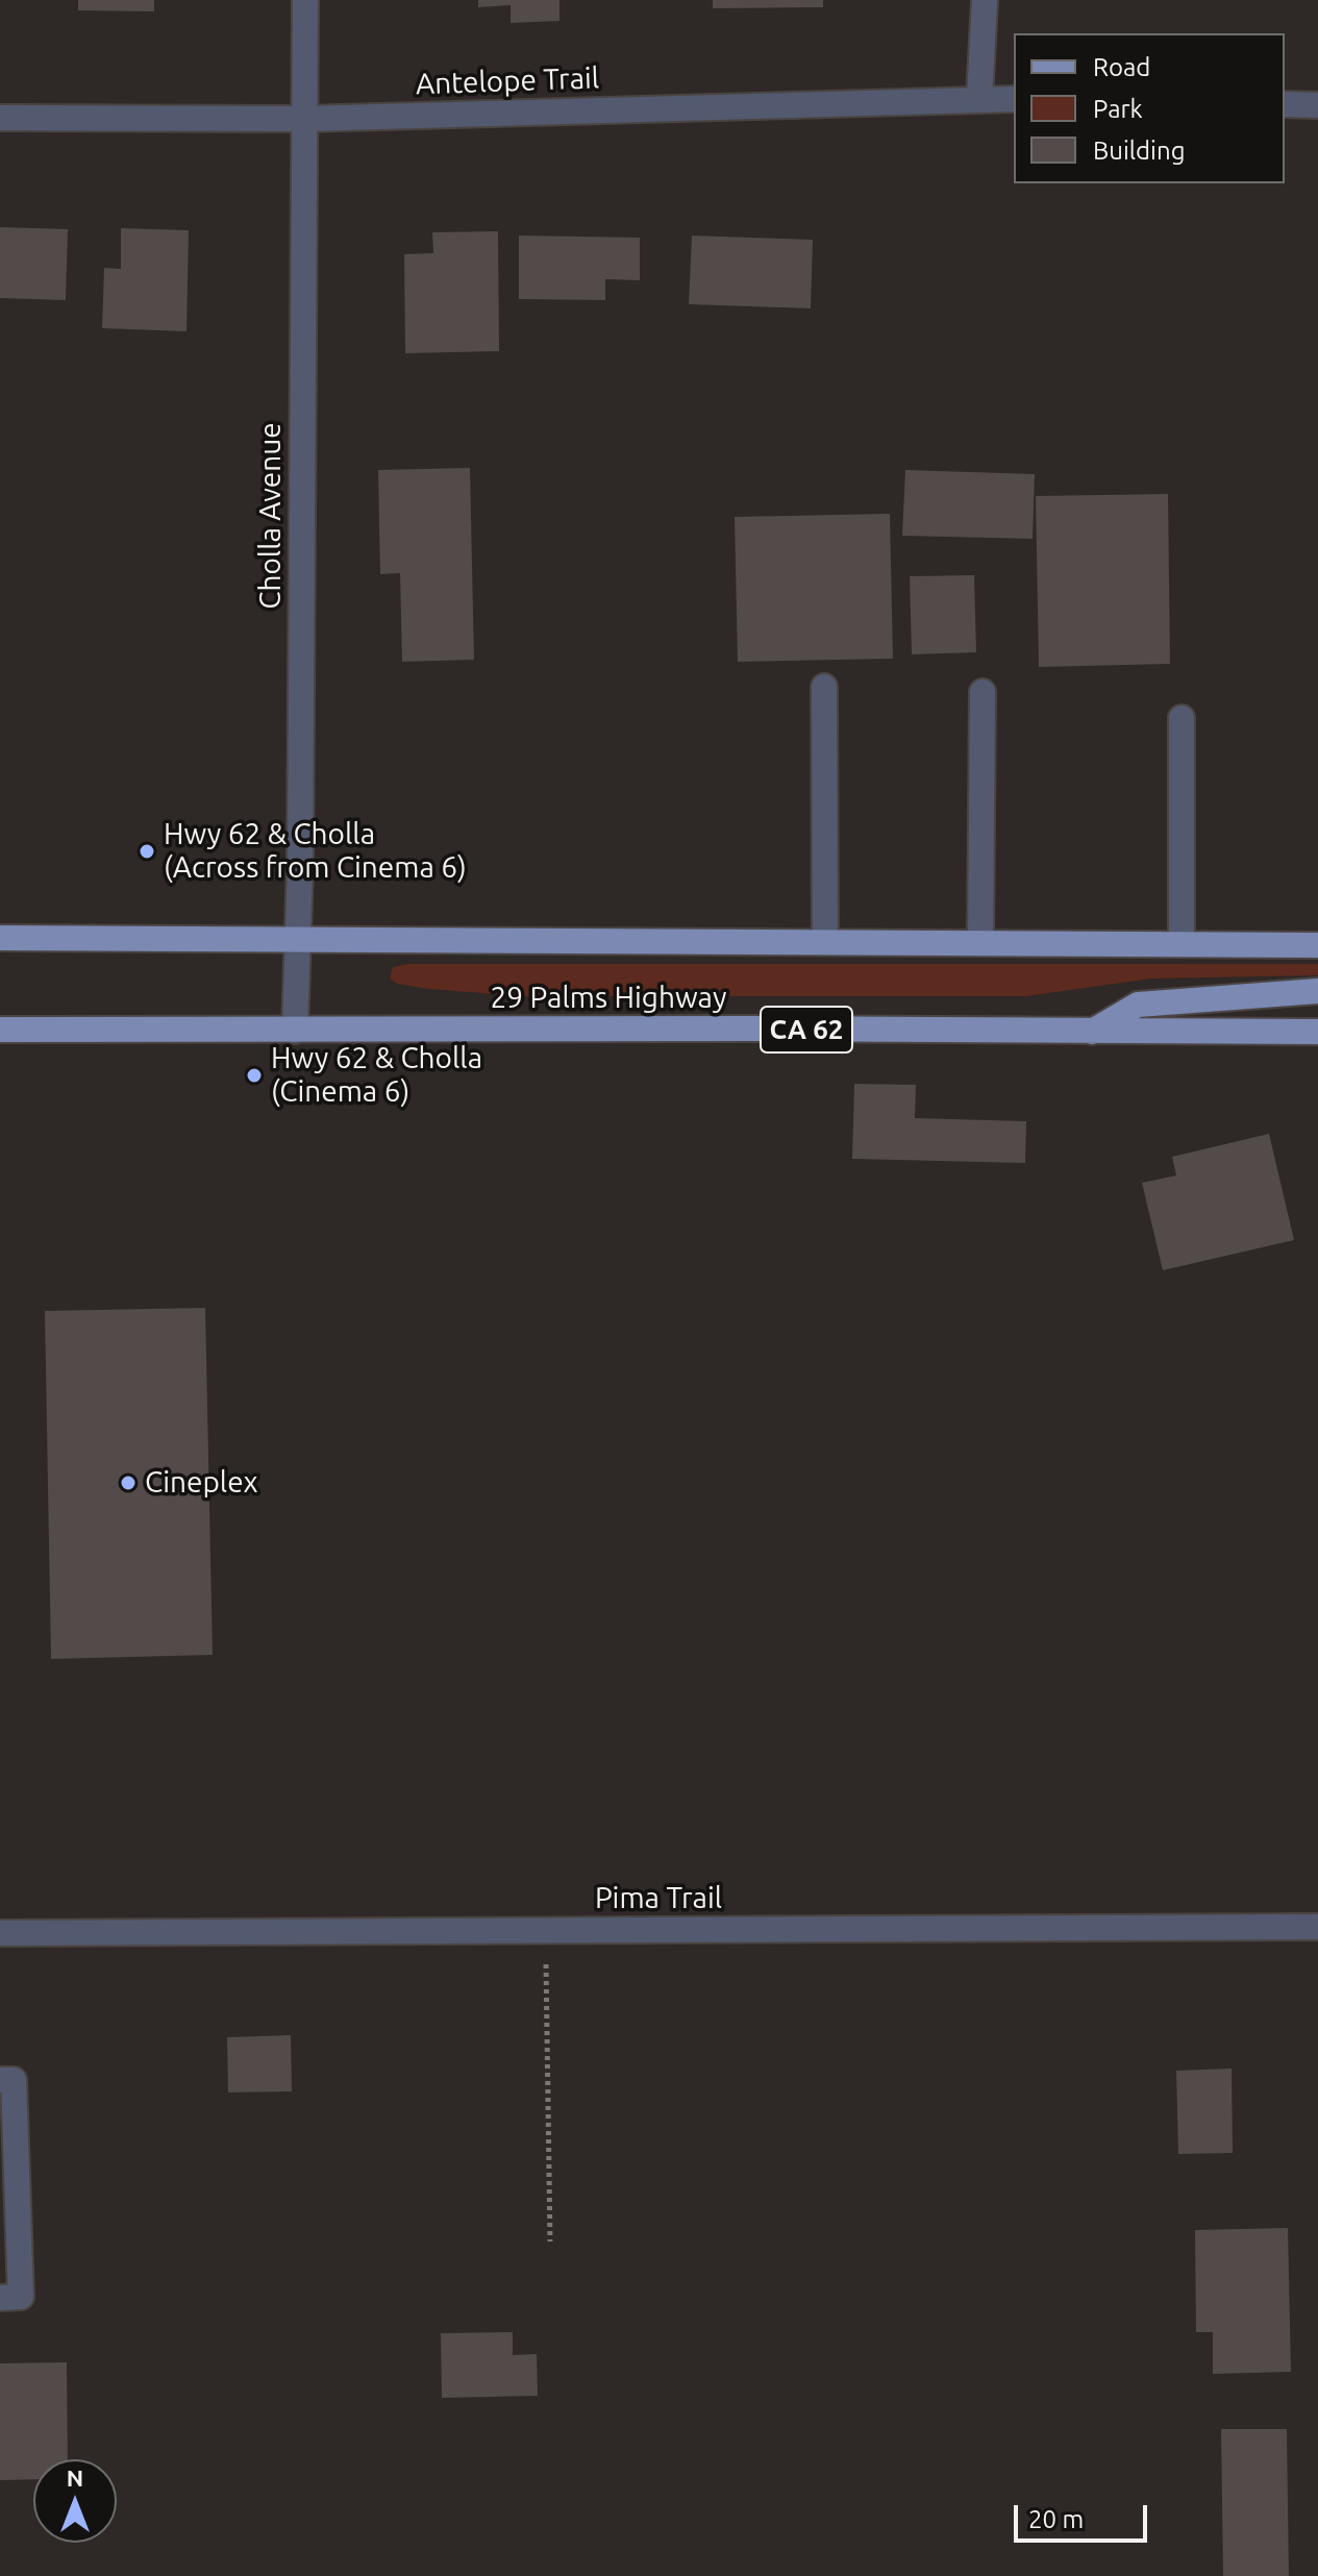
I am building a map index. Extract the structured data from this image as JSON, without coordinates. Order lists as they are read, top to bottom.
{
  "streets": {
    "main road": ["29 Palms Highway", "CA 62"],
    "street": ["Antelope Trail", "Cholla Avenue", "Pima Trail"]
  },
  "crossings": [
    ["Antelope Trail", "Cholla Avenue"],
    ["Cholla Avenue", "29 Palms Highway"]
  ],
  "places": ["Hwy 62 & Cholla (Across from Cinema 6)", "Hwy 62 & Cholla (Cinema 6)", "Cineplex"],
  "legend": ["Road", "Park", "Building"],
  "scale_bar": "20 m",
  "north": "top"
}
